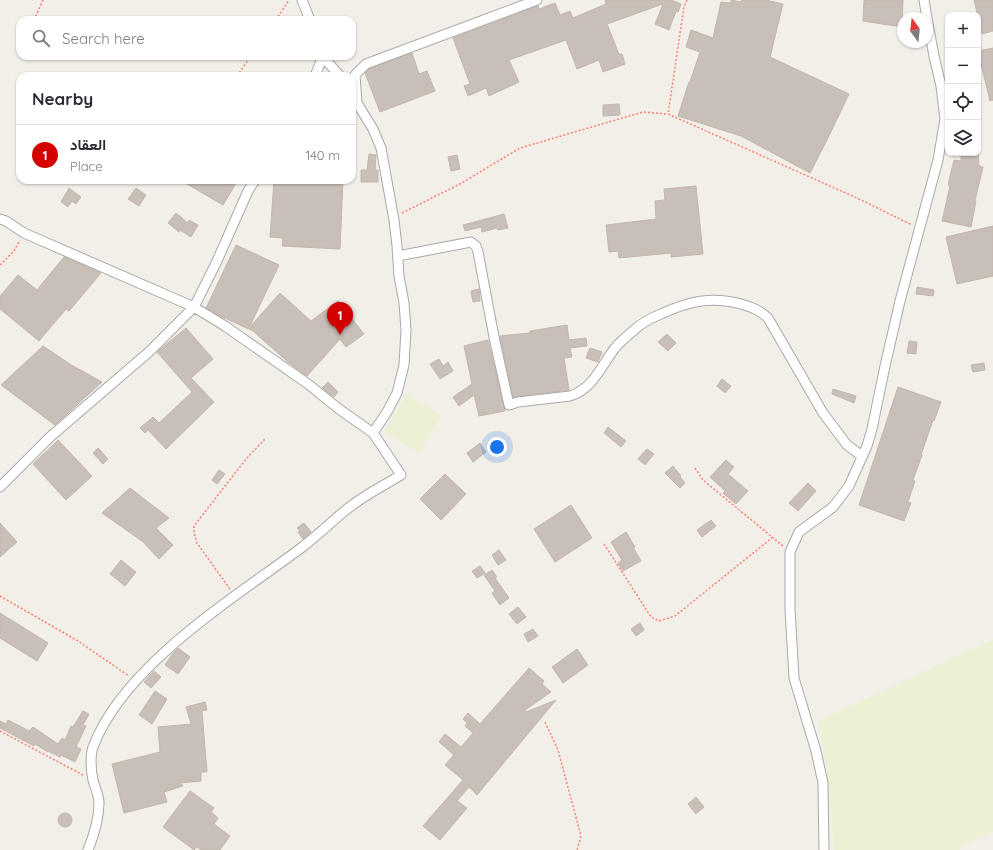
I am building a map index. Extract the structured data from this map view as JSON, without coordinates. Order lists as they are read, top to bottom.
{
  "north": "top",
  "page": {
    "map_buttons": ["+", "−"],
    "search": "Search here",
    "heading": "Nearby",
    "list": [
      {
        "mark": "1",
        "name": "العقاد",
        "note": "Place",
        "value": "140 m"
      }
    ],
    "pins": "1"
  }
}
